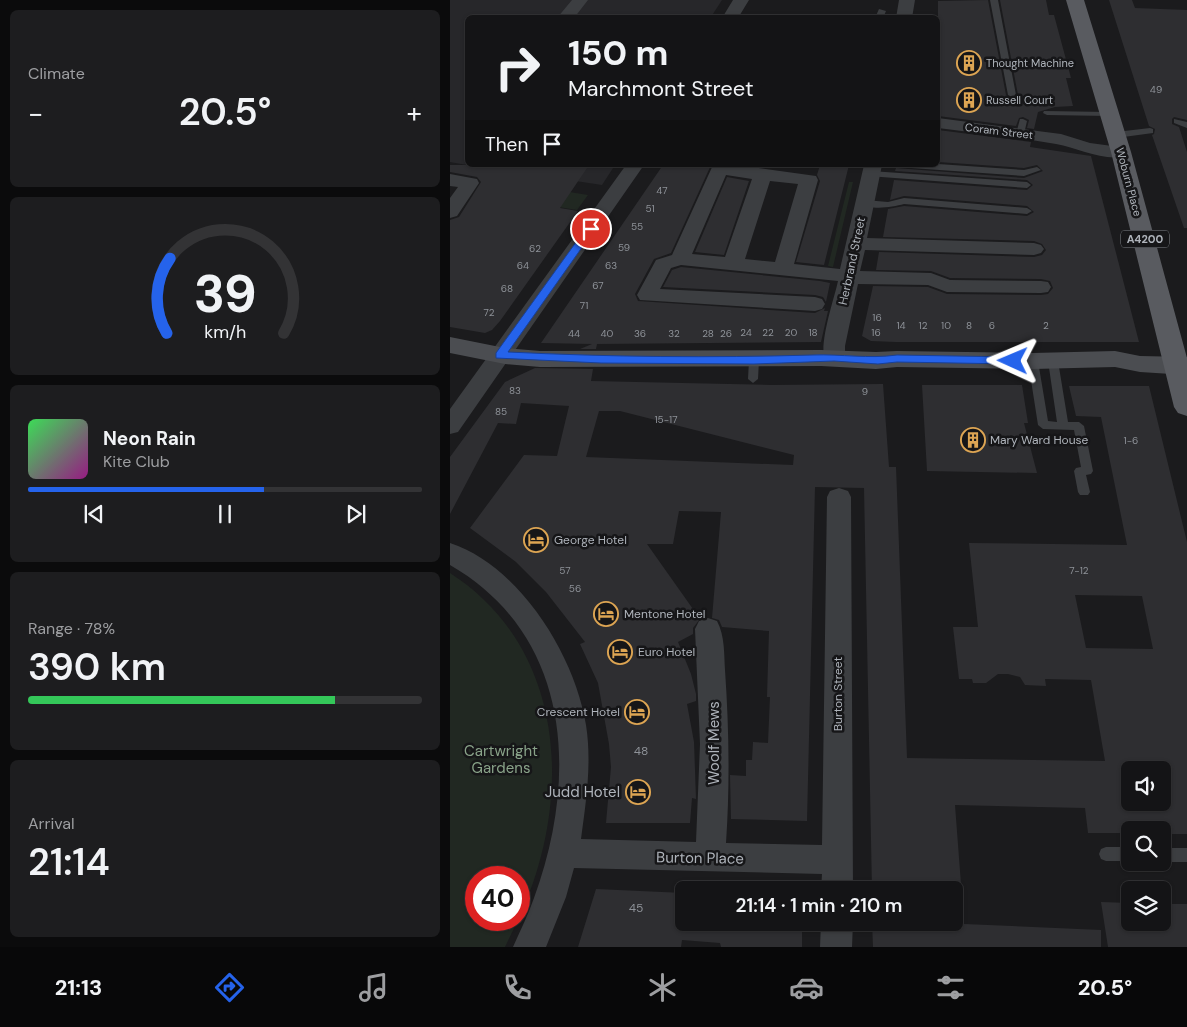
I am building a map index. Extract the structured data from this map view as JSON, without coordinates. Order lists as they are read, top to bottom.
{
  "streets": {
    "main road": ["Woburn Place", "A4200"],
    "street": [
      "Coram Street",
      "Herbrand Street",
      "Burton Street",
      "Woolf Mews",
      "Burton Place"
    ]
  },
  "crossings": [
    ["Coram Street", "Woburn Place"],
    ["Woburn Place", "A4200"],
    ["Burton Street", "Burton Place"],
    ["Woolf Mews", "Burton Place"]
  ],
  "parks": ["Cartwright Gardens"],
  "places": {
    "building": ["Thought Machine", "Russell Court", "Mary Ward House"],
    "hotel": [
      "George Hotel",
      "Mentone Hotel",
      "Euro Hotel",
      "Crescent Hotel",
      "Judd Hotel"
    ]
  },
  "house_numbers": [
    "49",
    "47",
    "51",
    "55",
    "59",
    "62",
    "64",
    "63",
    "67",
    "68",
    "71",
    "72",
    "16",
    "14",
    "12",
    "10",
    "8",
    "6",
    "2",
    "24",
    "22",
    "20",
    "18",
    "16",
    "44",
    "40",
    "36",
    "32",
    "28",
    "26",
    "83",
    "9",
    "85",
    "15-17",
    "1-6",
    "57",
    "7-12",
    "56",
    "48",
    "45"
  ],
  "page": {
    "tile": [
      "Climate",
      ["Range · 78%", "390 km"],
      ["Arrival", "21:14"]
    ],
    "turn": ["150 m", "Marchmont Street"],
    "heat": ["−", "20.5°", "+"],
    "then": "Then",
    "song": ["Neon Rain", "Kite Club"],
    "limit": "40",
    "trip": "21:14 · 1 min · 210 m",
    "tabs": ["21:13", "20.5°"],
    "gauge": ["39", "km/h"]
  }
}
